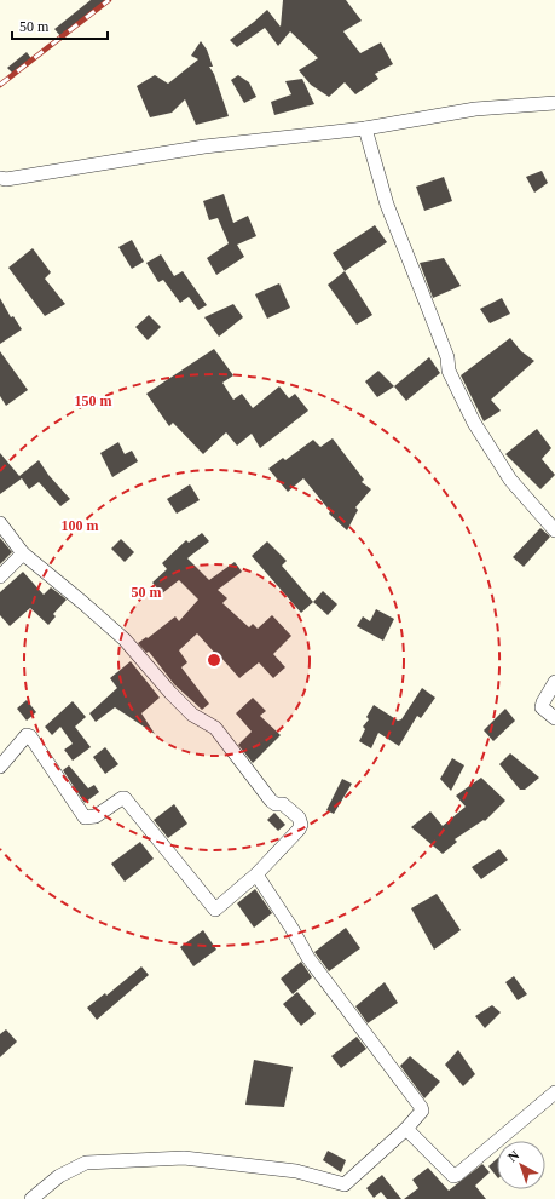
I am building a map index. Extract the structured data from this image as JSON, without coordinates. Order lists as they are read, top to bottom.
{
  "scale_bar": "50 m",
  "north": "top left",
  "rings": ["150 m", "100 m", "50 m"]
}
